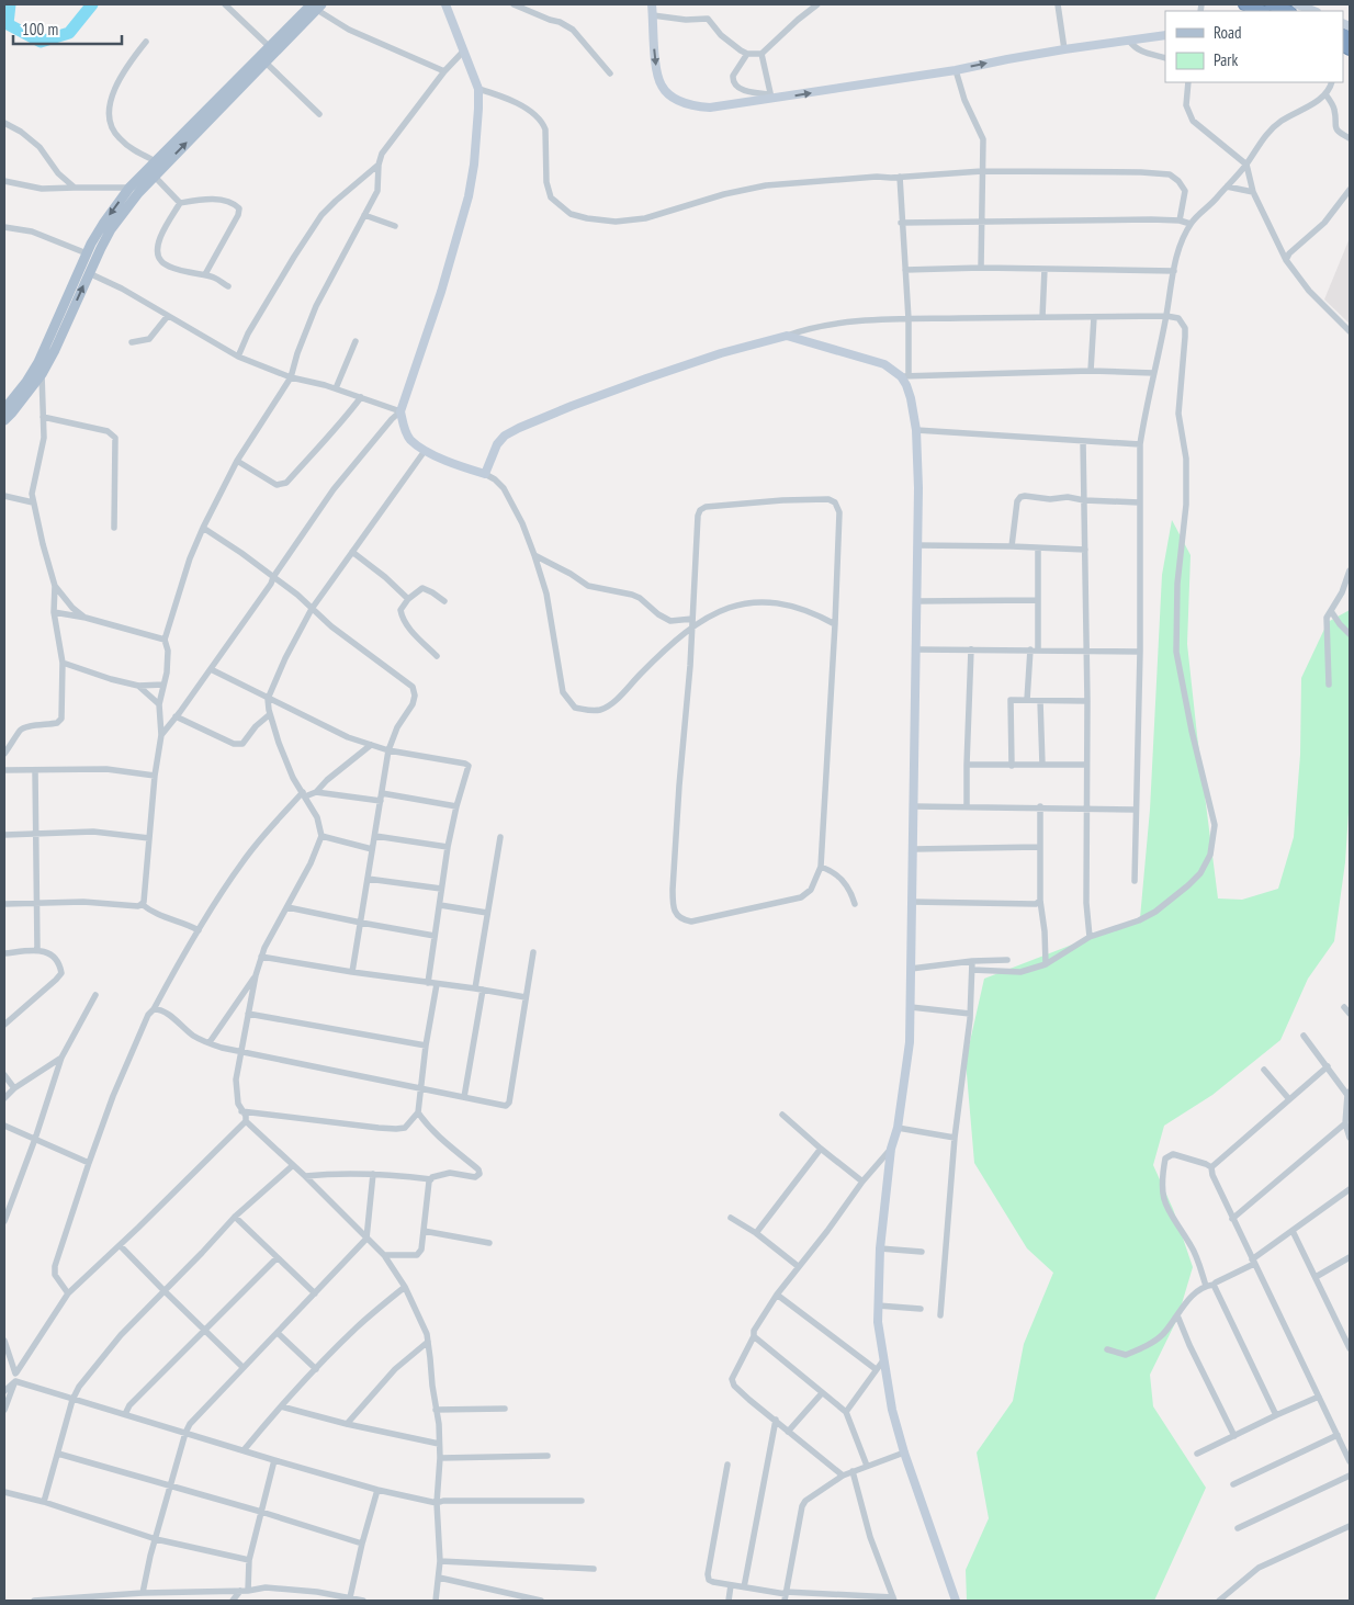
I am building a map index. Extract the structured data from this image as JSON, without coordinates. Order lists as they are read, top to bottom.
{
  "legend": ["Road", "Park"],
  "scale_bar": "100 m"
}
